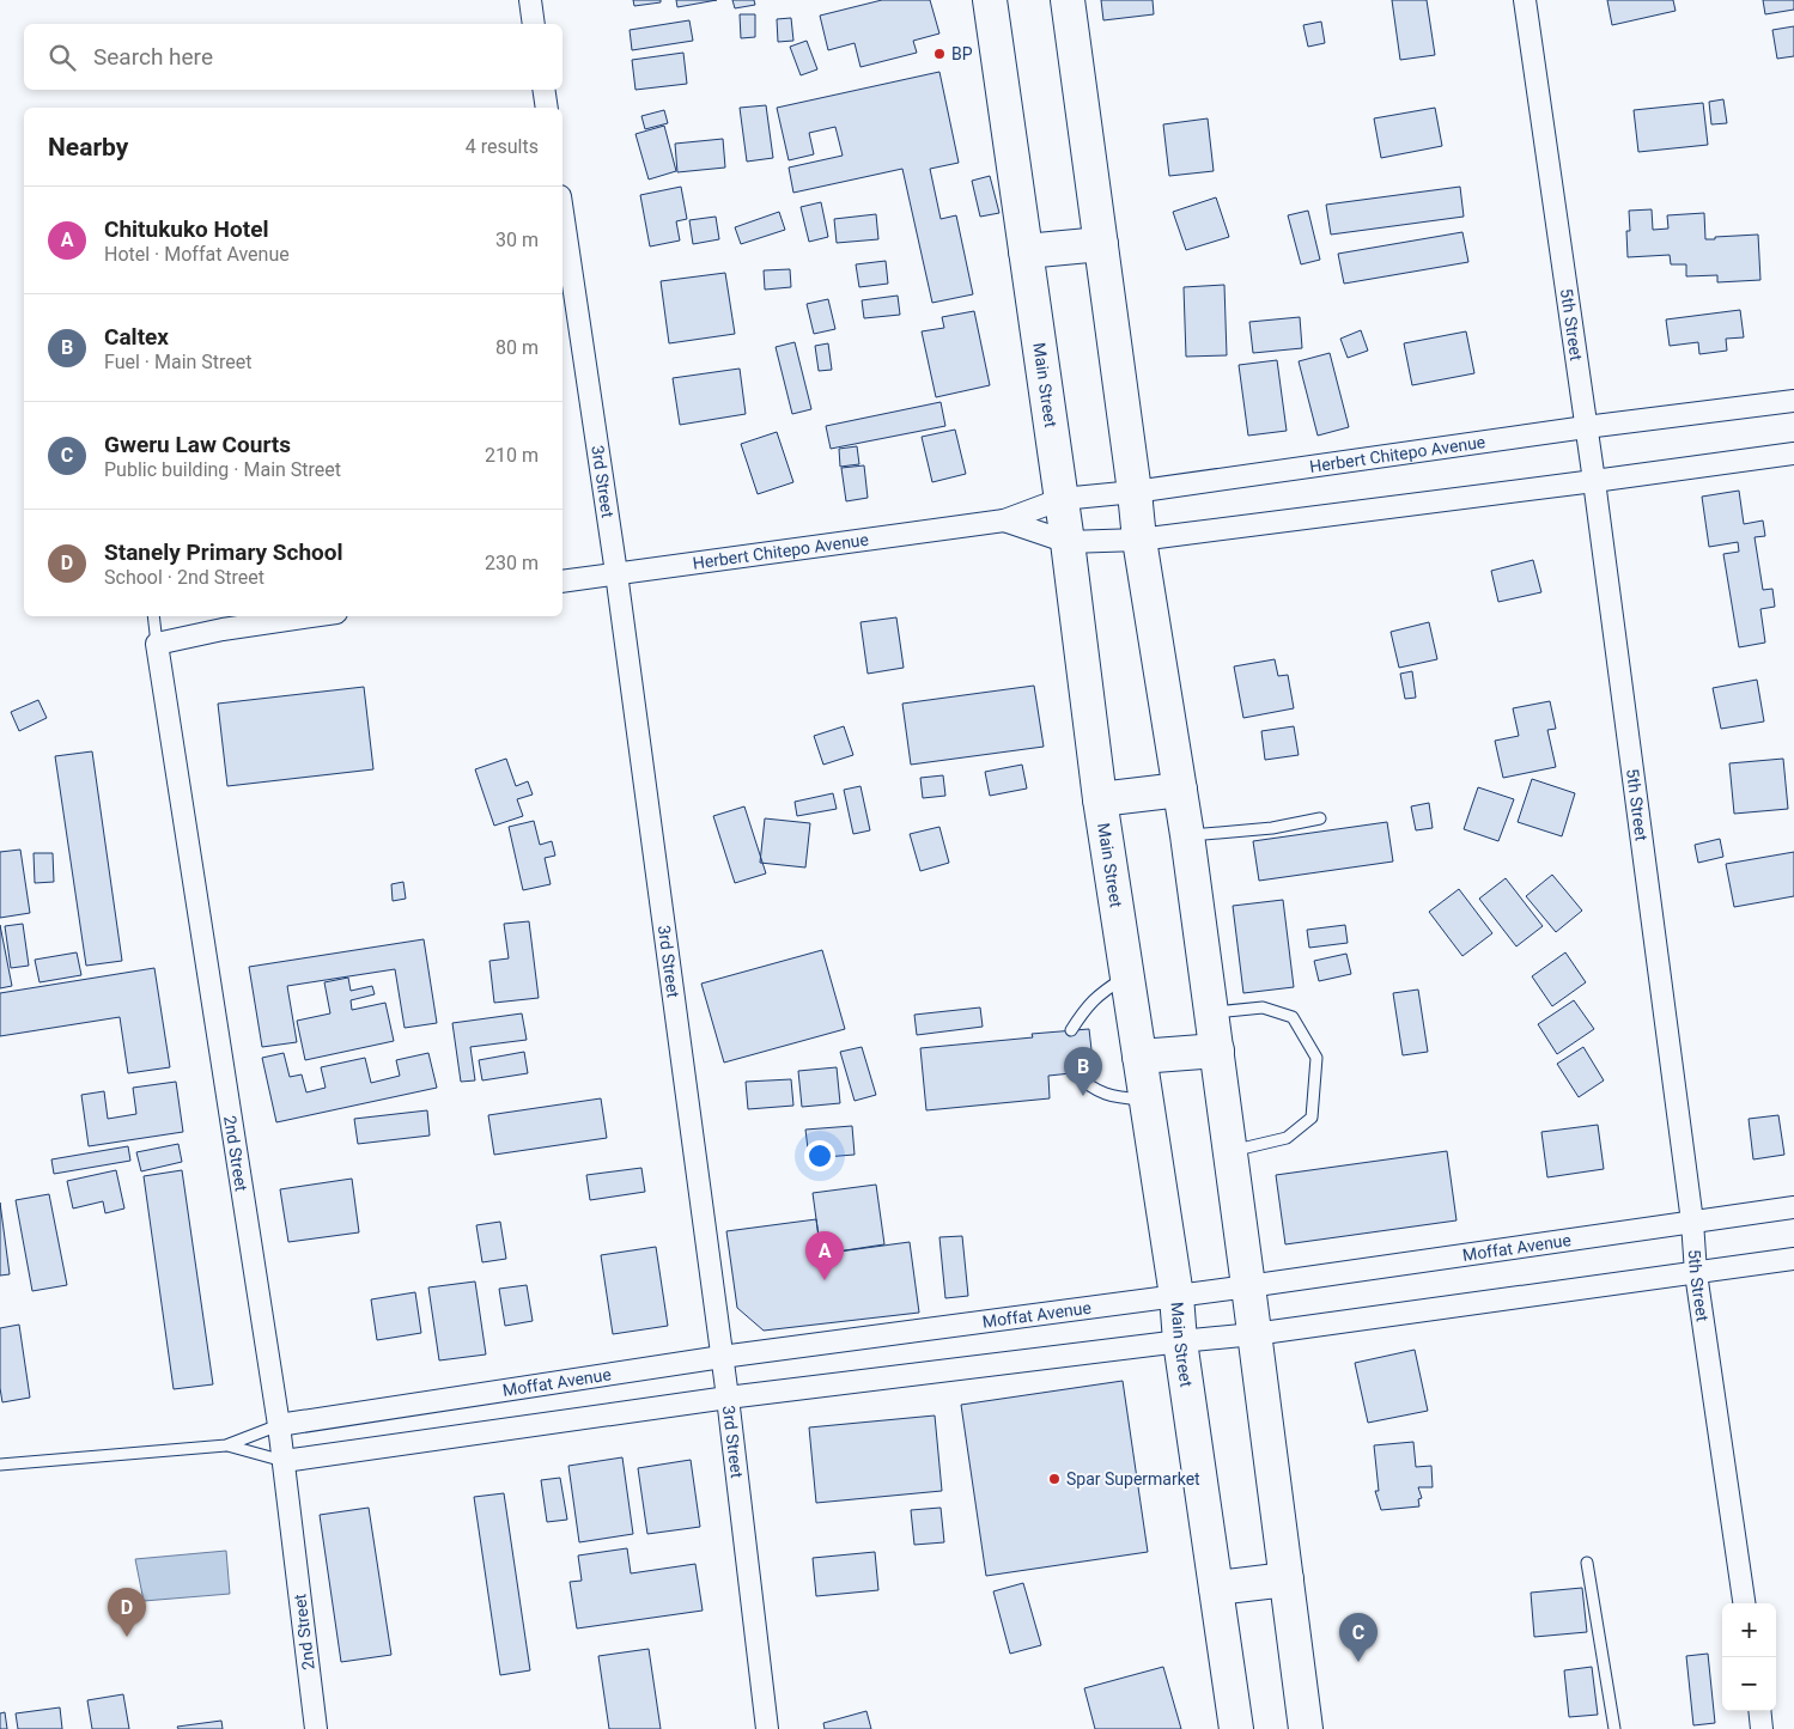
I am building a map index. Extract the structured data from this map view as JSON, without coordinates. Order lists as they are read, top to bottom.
{
  "streets": {
    "highway": ["Main Street"],
    "street": [
      "5th Street",
      "Herbert Chitepo Avenue",
      "3rd Street",
      "2nd Street",
      "Moffat Avenue"
    ]
  },
  "crossings": [
    ["5th Street", "Herbert Chitepo Avenue"],
    ["5th Street", "Moffat Avenue"],
    ["Main Street", "Herbert Chitepo Avenue"],
    ["Main Street", "Moffat Avenue"],
    ["Herbert Chitepo Avenue", "3rd Street"],
    ["3rd Street", "Moffat Avenue"],
    ["2nd Street", "Moffat Avenue"]
  ],
  "places": ["BP", "Spar Supermarket"],
  "page": {
    "search": "Search here",
    "heading": ["Nearby", "4 results"],
    "list": [
      {
        "mark": "A",
        "name": "Chitukuko Hotel",
        "note": "Hotel · Moffat Avenue",
        "value": "30 m"
      },
      {
        "mark": "B",
        "name": "Caltex",
        "note": "Fuel · Main Street",
        "value": "80 m"
      },
      {
        "mark": "C",
        "name": "Gweru Law Courts",
        "note": "Public building · Main Street",
        "value": "210 m"
      },
      {
        "mark": "D",
        "name": "Stanely Primary School",
        "note": "School · 2nd Street",
        "value": "230 m"
      }
    ],
    "pins": [
      "B",
      "A",
      "D",
      "C"
    ],
    "map_buttons": ["+", "−"]
  }
}
